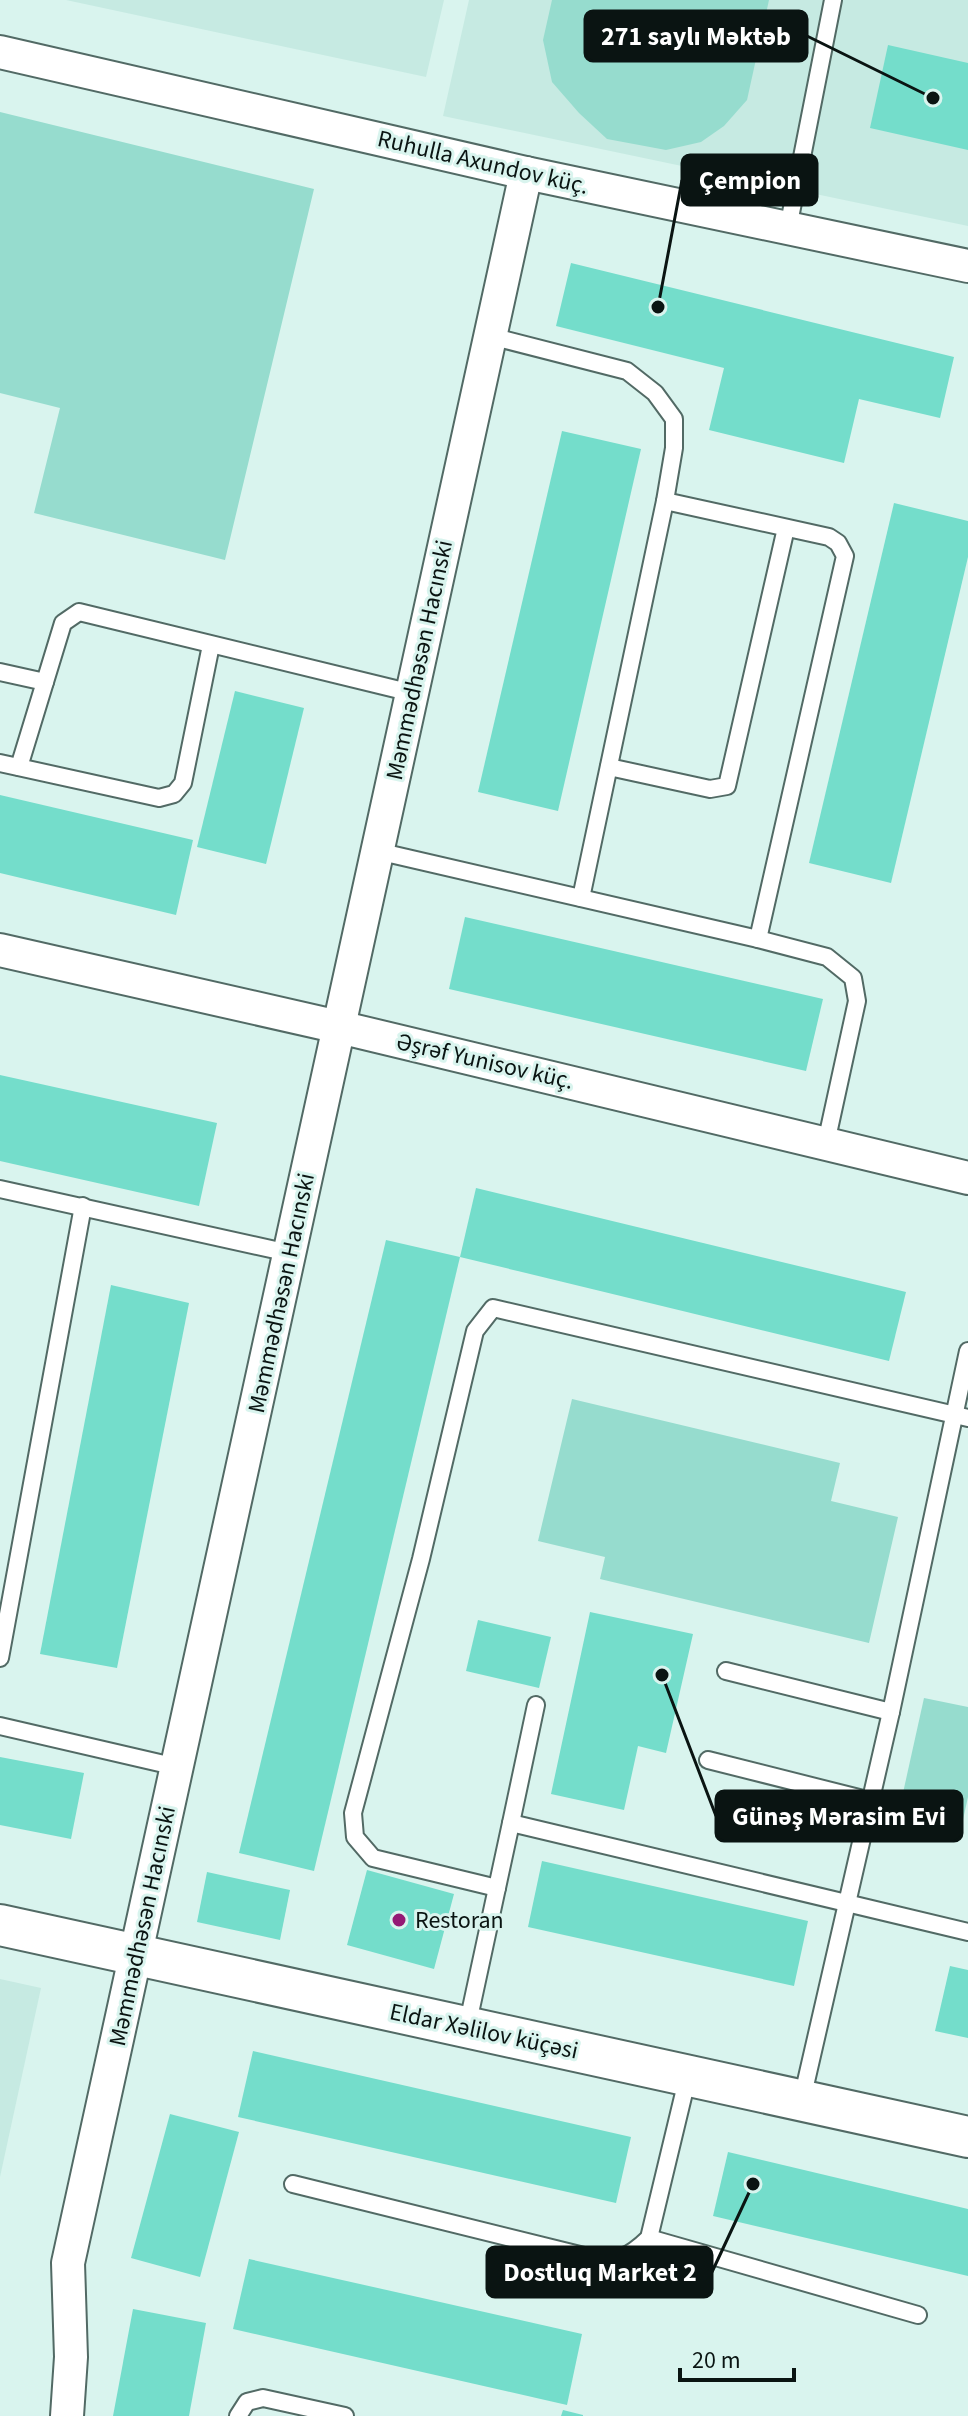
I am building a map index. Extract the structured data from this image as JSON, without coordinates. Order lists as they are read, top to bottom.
{
  "streets": {
    "street": [
      "Ruhulla Axundov küç.",
      "Məmmədhəsən Hacınski",
      "Əşrəf Yunisov küç.",
      "Eldar Xəlilov küçəsi"
    ]
  },
  "crossings": [
    ["Ruhulla Axundov küç.", "Məmmədhəsən Hacınski"],
    ["Məmmədhəsən Hacınski", "Əşrəf Yunisov küç."],
    ["Məmmədhəsən Hacınski", "Eldar Xəlilov küçəsi"]
  ],
  "places": [
    "271 saylı Məktəb",
    "Çempion",
    "Günəş Mərasim Evi",
    "Restoran",
    "Dostluq Market 2"
  ],
  "scale_bar": "20 m"
}
